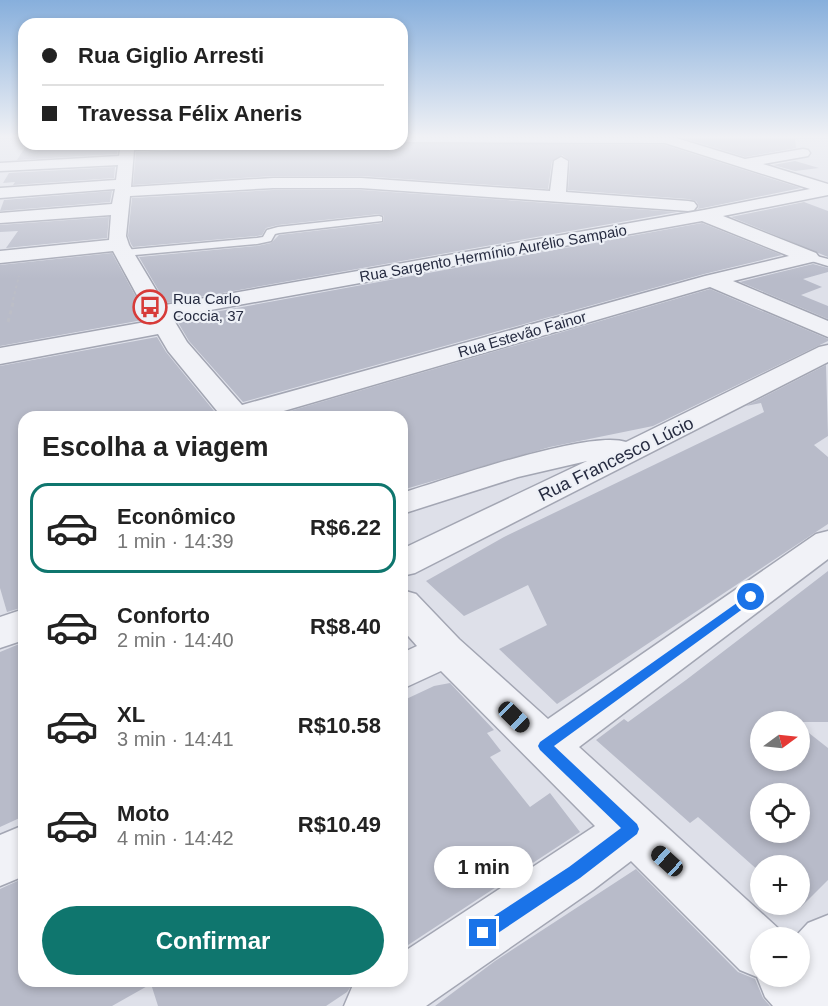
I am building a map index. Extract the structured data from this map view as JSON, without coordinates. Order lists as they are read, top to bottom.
{
  "streets": {
    "street": ["Rua Sargento Hermínio Aurélio Sampaio", "Rua Estevão Fainor", "Rua Francesco Lúcio"]
  },
  "places": {
    "bus stop": ["Rua Carlo Coccia, 37"]
  },
  "north": "right",
  "page": {
    "banner": ["Rua Giglio Arresti", "Travessa Félix Aneris"],
    "heading": "Escolha a viagem",
    "list": [
      {
        "name": "Econômico",
        "note": "1 min · 14:39",
        "value": "R$6.22"
      },
      {
        "name": "Conforto",
        "note": "2 min · 14:40",
        "value": "R$8.40"
      },
      {
        "name": "XL",
        "note": "3 min · 14:41",
        "value": "R$10.58"
      },
      {
        "name": "Moto",
        "note": "4 min · 14:42",
        "value": "R$10.49"
      }
    ],
    "map_buttons": ["+", "−"],
    "bubble": "1 min",
    "buttons": "Confirmar"
  }
}
